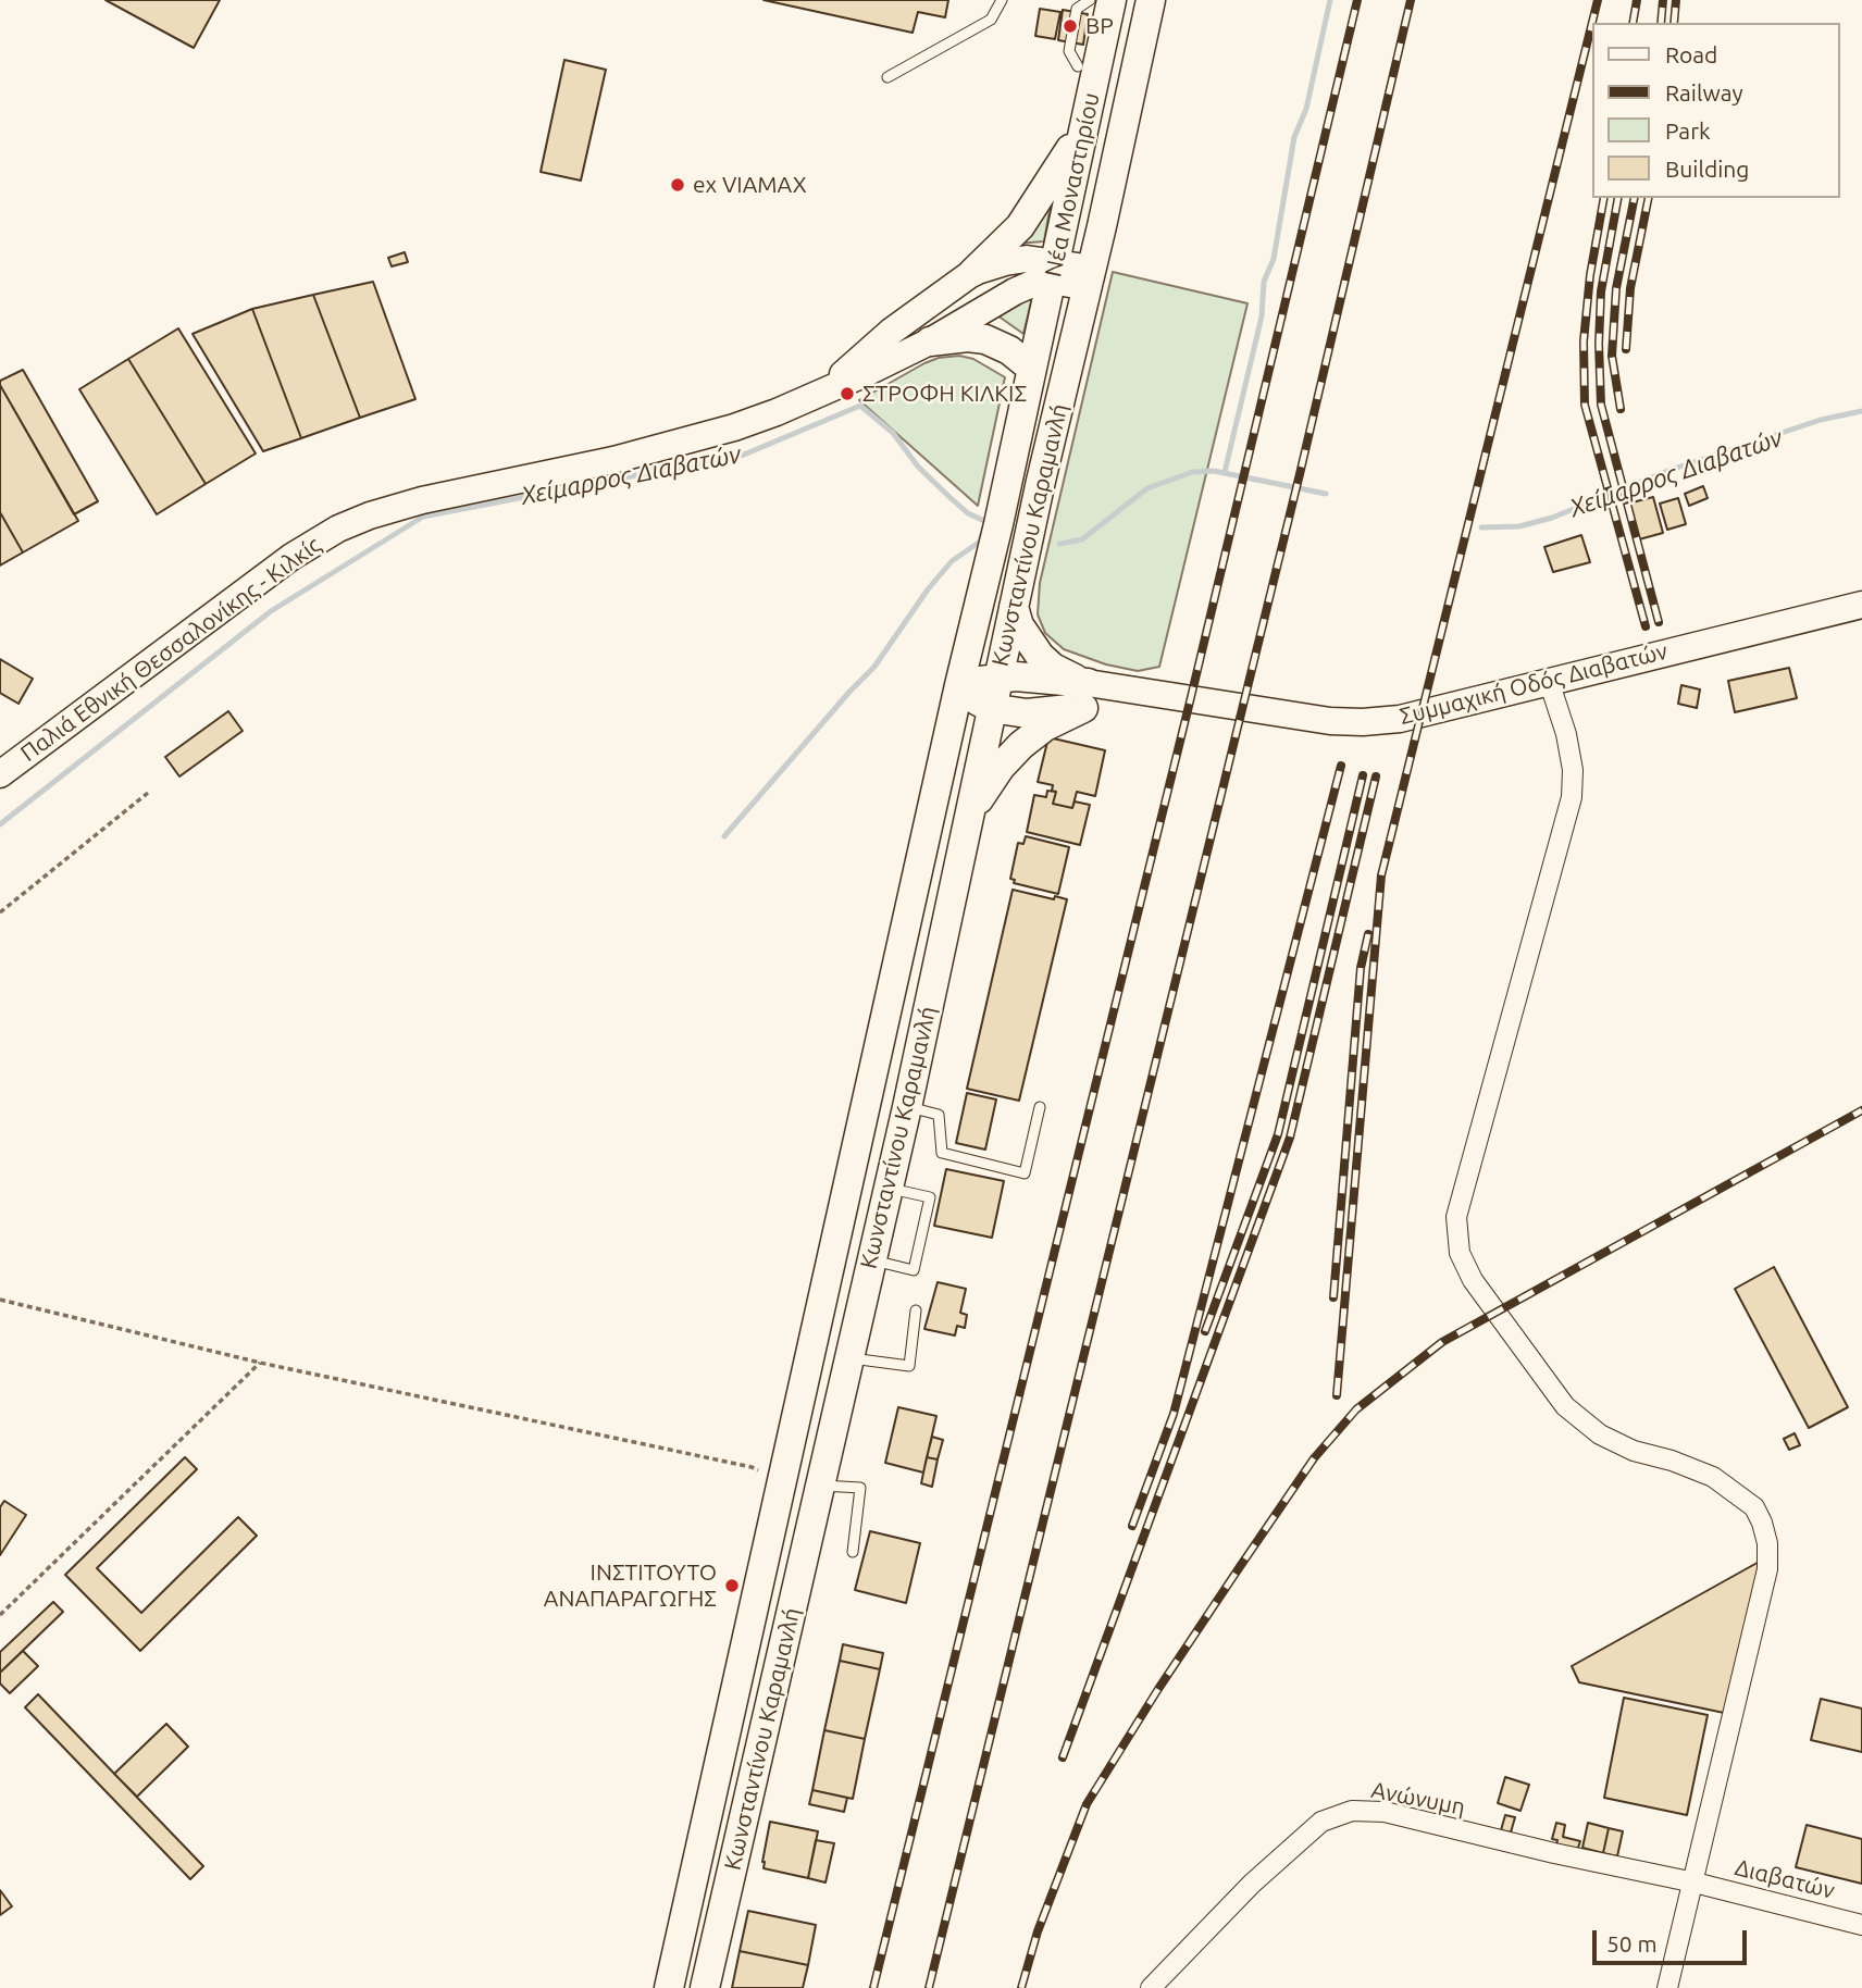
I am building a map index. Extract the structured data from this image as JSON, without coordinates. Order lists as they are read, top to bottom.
{
  "streets": {
    "main road": [
      "Νέα Μοναστηρίου",
      "Κωνσταντίνου Καραμανλή",
      "Παλιά Εθνική Θεσσαλονίκης - Κιλκίς",
      "Συμμαχική Οδός Διαβατών"
    ],
    "street": ["Ανώνυμη", "Διαβατών"]
  },
  "crossings": [
    ["Νέα Μοναστηρίου", "Κωνσταντίνου Καραμανλή"],
    ["Νέα Μοναστηρίου", "Παλιά Εθνική Θεσσαλονίκης - Κιλκίς"],
    ["Κωνσταντίνου Καραμανλή", "Παλιά Εθνική Θεσσαλονίκης - Κιλκίς"],
    ["Ανώνυμη", "Διαβατών"]
  ],
  "water": ["Χείμαρρος Διαβατών"],
  "places": [
    "BP",
    "ex VIAMAX",
    "ΣΤΡΟΦΗ ΚΙΛΚΙΣ",
    "ΙΝΣΤΙΤΟΥΤΟ ΑΝΑΠΑΡΑΓΩΓΗΣ"
  ],
  "legend": [
    "Road",
    "Railway",
    "Park",
    "Building"
  ],
  "scale_bar": "50 m"
}
